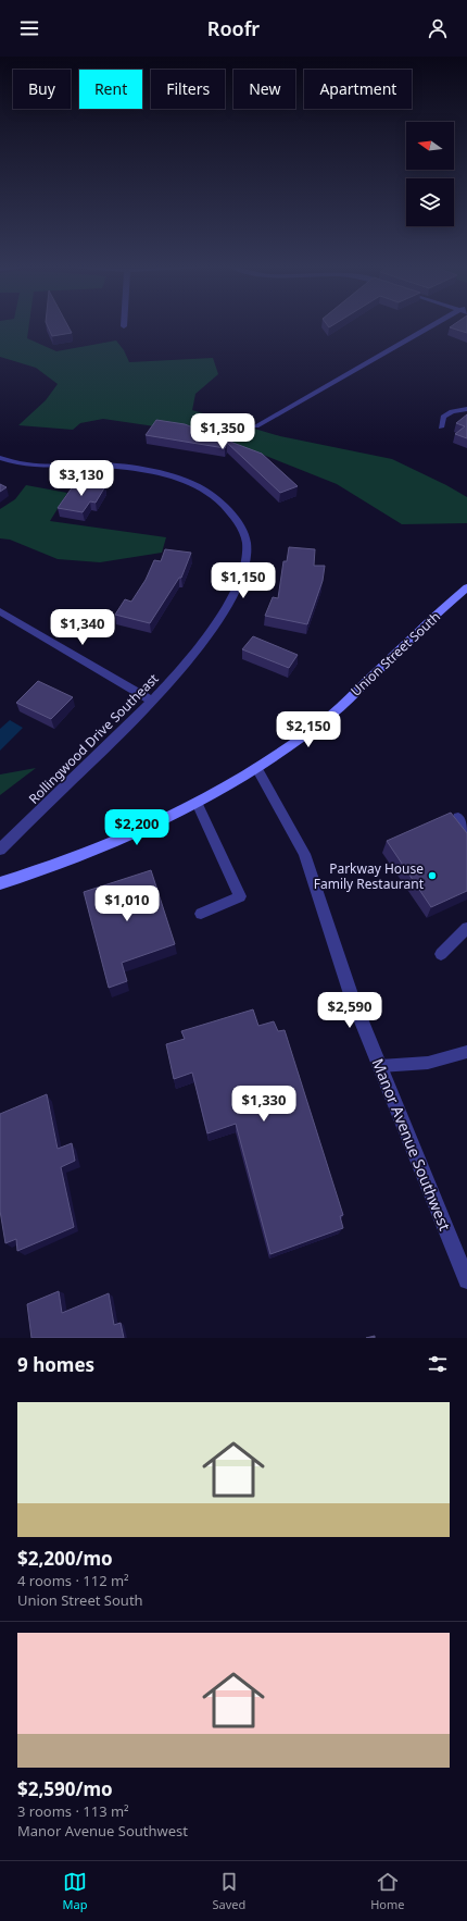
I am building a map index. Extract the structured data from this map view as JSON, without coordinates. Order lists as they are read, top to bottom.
{
  "streets": {
    "main road": ["Union Street South"],
    "street": ["Rollingwood Drive Southeast", "Manor Avenue Southwest"]
  },
  "crossings": [
    ["Union Street South", "Manor Avenue Southwest"]
  ],
  "places": ["Parkway House Family Restaurant"],
  "north": "left",
  "page": {
    "header": "Roofr",
    "chip": [
      "Buy",
      "Rent",
      "Filters",
      "New",
      "Apartment"
    ],
    "price": [
      "$1,350",
      "$3,130",
      "$1,150",
      "$1,340",
      "$2,150",
      "$2,200",
      "$1,010",
      "$2,590",
      "$1,330"
    ],
    "heading": "9 homes",
    "list": [
      {
        "name": "$2,200/mo",
        "note": "4 rooms · 112 m² · Union Street South"
      },
      {
        "name": "$2,590/mo",
        "note": "3 rooms · 113 m² · Manor Avenue Southwest"
      }
    ],
    "tabs": ["Map", "Saved", "Home"]
  }
}
